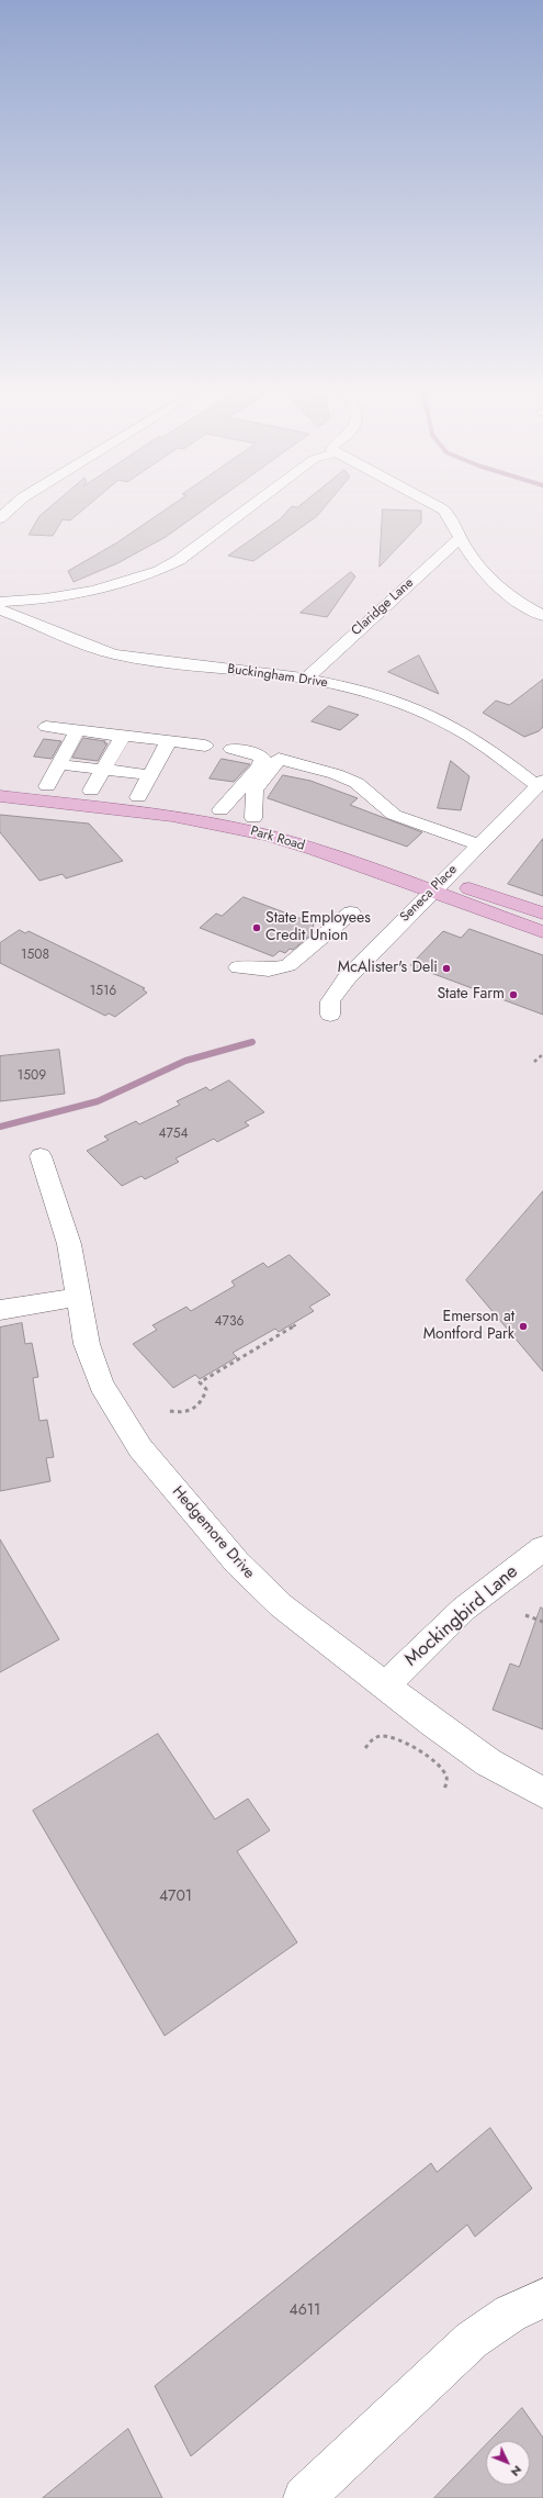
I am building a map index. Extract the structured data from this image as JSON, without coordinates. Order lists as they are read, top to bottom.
{
  "streets": {
    "main road": ["Park Road"],
    "street": [
      "Claridge Lane",
      "Buckingham Drive",
      "Seneca Place",
      "Hedgemore Drive",
      "Mockingbird Lane"
    ]
  },
  "crossings": [
    ["Claridge Lane", "Buckingham Drive"],
    ["Buckingham Drive", "Seneca Place"],
    ["Park Road", "Seneca Place"],
    ["Hedgemore Drive", "Mockingbird Lane"]
  ],
  "places": [
    "State Employees Credit Union",
    "McAlister's Deli",
    "State Farm",
    "Emerson at Montford Park"
  ],
  "house_numbers": [
    "1508",
    "1516",
    "1509",
    "4754",
    "4736",
    "4701",
    "4611"
  ],
  "north": "bottom right"
}
